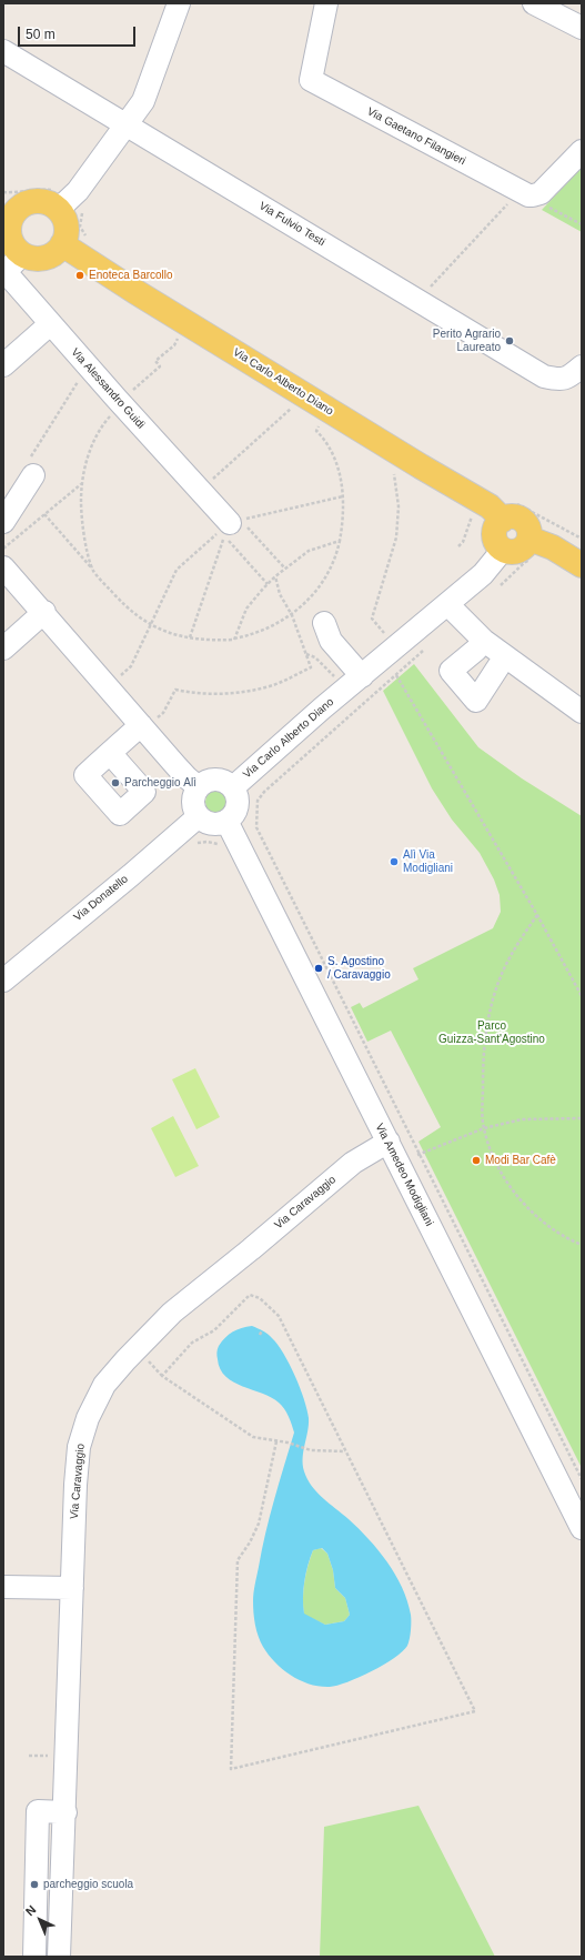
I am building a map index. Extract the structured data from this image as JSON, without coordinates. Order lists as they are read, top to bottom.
{
  "streets": {
    "main road": ["Via Carlo Alberto Diano"],
    "street": [
      "Via Gaetano Filangieri",
      "Via Fulvio Testi",
      "Via Alessandro Guidi",
      "Via Donatello",
      "Via Amedeo Modigliani",
      "Via Caravaggio"
    ]
  },
  "crossings": [
    ["Via Carlo Alberto Diano", "Via Alessandro Guidi"],
    ["Via Carlo Alberto Diano", "Via Donatello"],
    ["Via Carlo Alberto Diano", "Via Amedeo Modigliani"],
    ["Via Donatello", "Via Amedeo Modigliani"],
    ["Via Amedeo Modigliani", "Via Caravaggio"]
  ],
  "parks": ["Parco Guizza-Sant'Agostino"],
  "places": [
    "Enoteca Barcollo",
    "Perito Agrario Laureato",
    "Parcheggio Alì",
    "Alì Via Modigliani",
    "S. Agostino / Caravaggio",
    "Modi Bar Cafè",
    "parcheggio scuola"
  ],
  "scale_bar": "50 m",
  "north": "top left"
}
